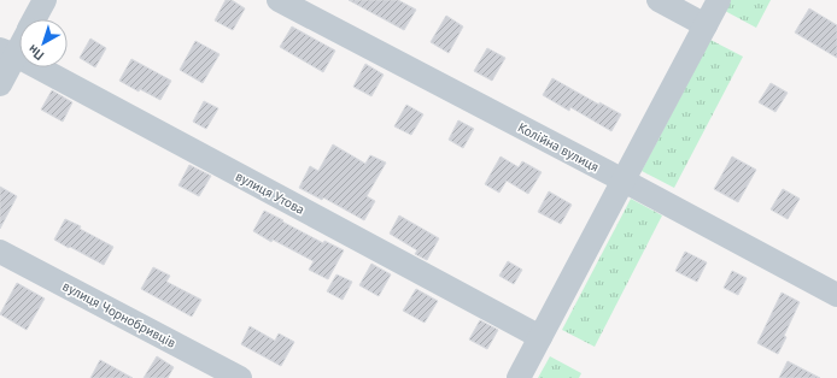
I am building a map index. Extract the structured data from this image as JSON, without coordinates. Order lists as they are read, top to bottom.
{
  "streets": {
    "street": ["Колійна вулиця", "вулиця Утова", "вулиця Чорнобривців"]
  },
  "north": "bottom left"
}
